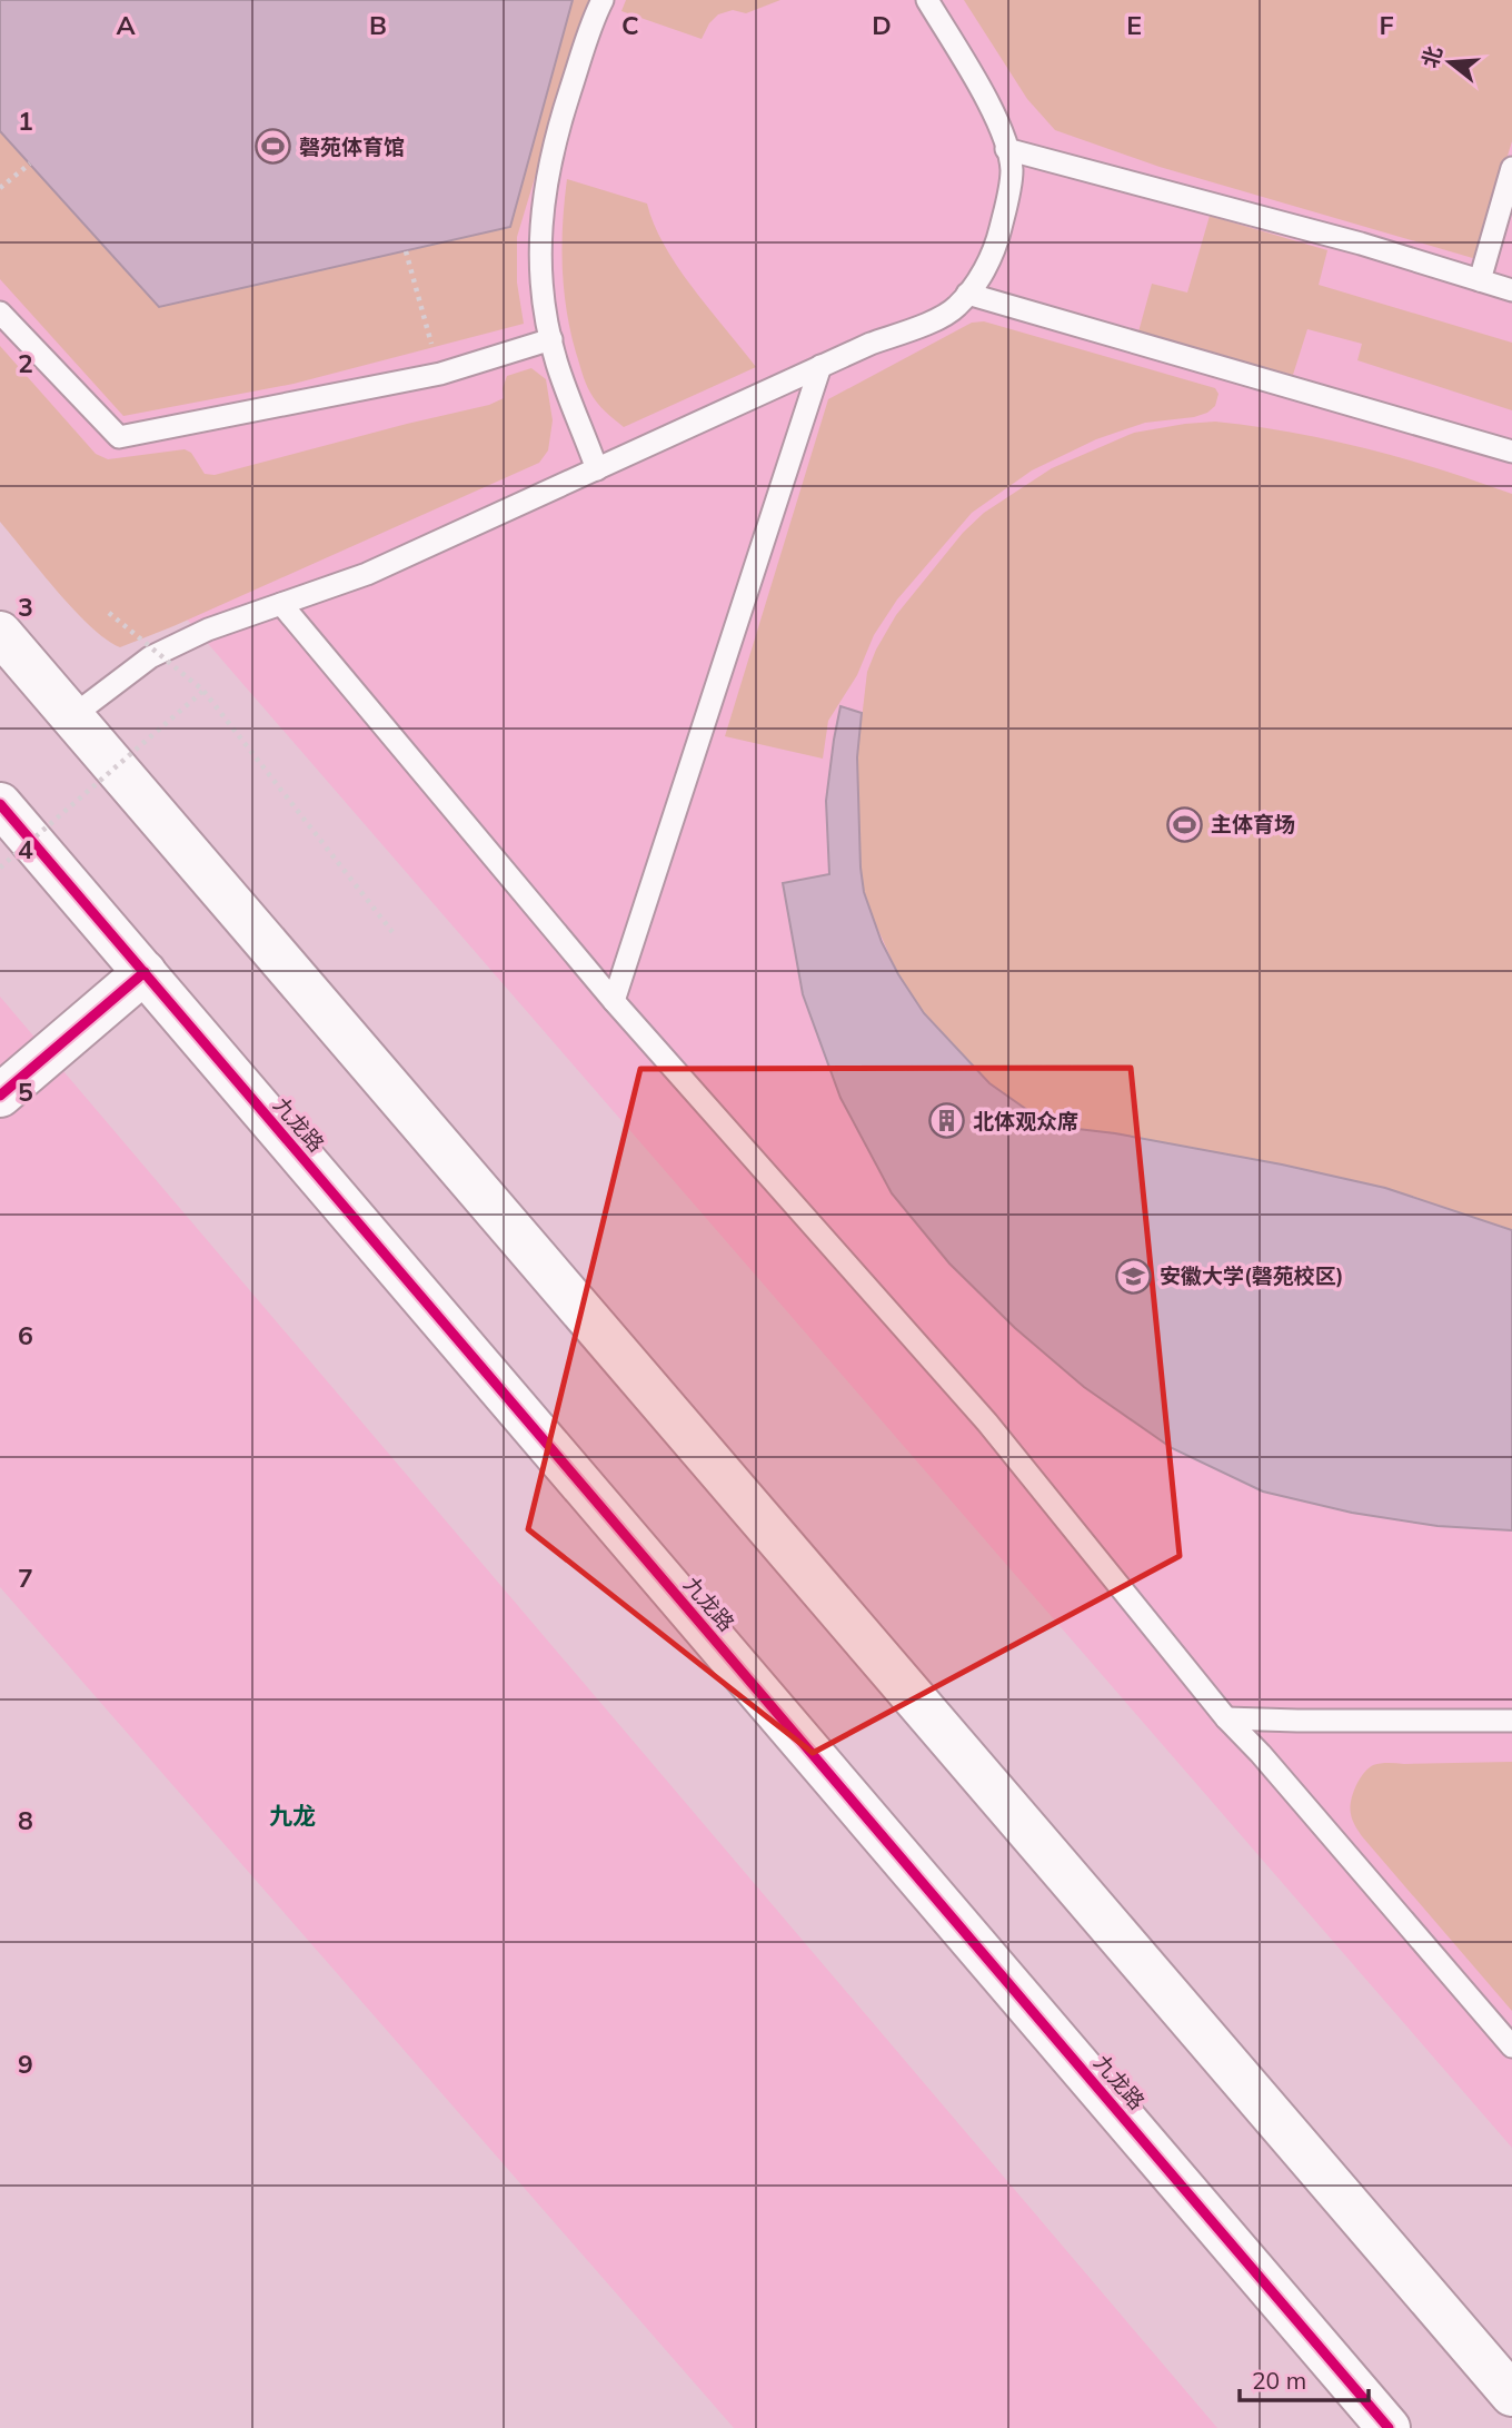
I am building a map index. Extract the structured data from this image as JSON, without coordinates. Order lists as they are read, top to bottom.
{
  "streets": {
    "main road": ["九龙路"]
  },
  "districts": ["九龙"],
  "places": {
    "sports": ["磬苑体育馆", "主体育场"],
    "building": ["北体观众席"],
    "school or university": ["安徽大学(磬苑校区)"]
  },
  "scale_bar": "20 m",
  "north": "left",
  "grid": {
    "columns": [
      "A",
      "B",
      "C",
      "D",
      "E",
      "F"
    ],
    "rows": [
      "1",
      "2",
      "3",
      "4",
      "5",
      "6",
      "7",
      "8",
      "9"
    ]
  }
}
